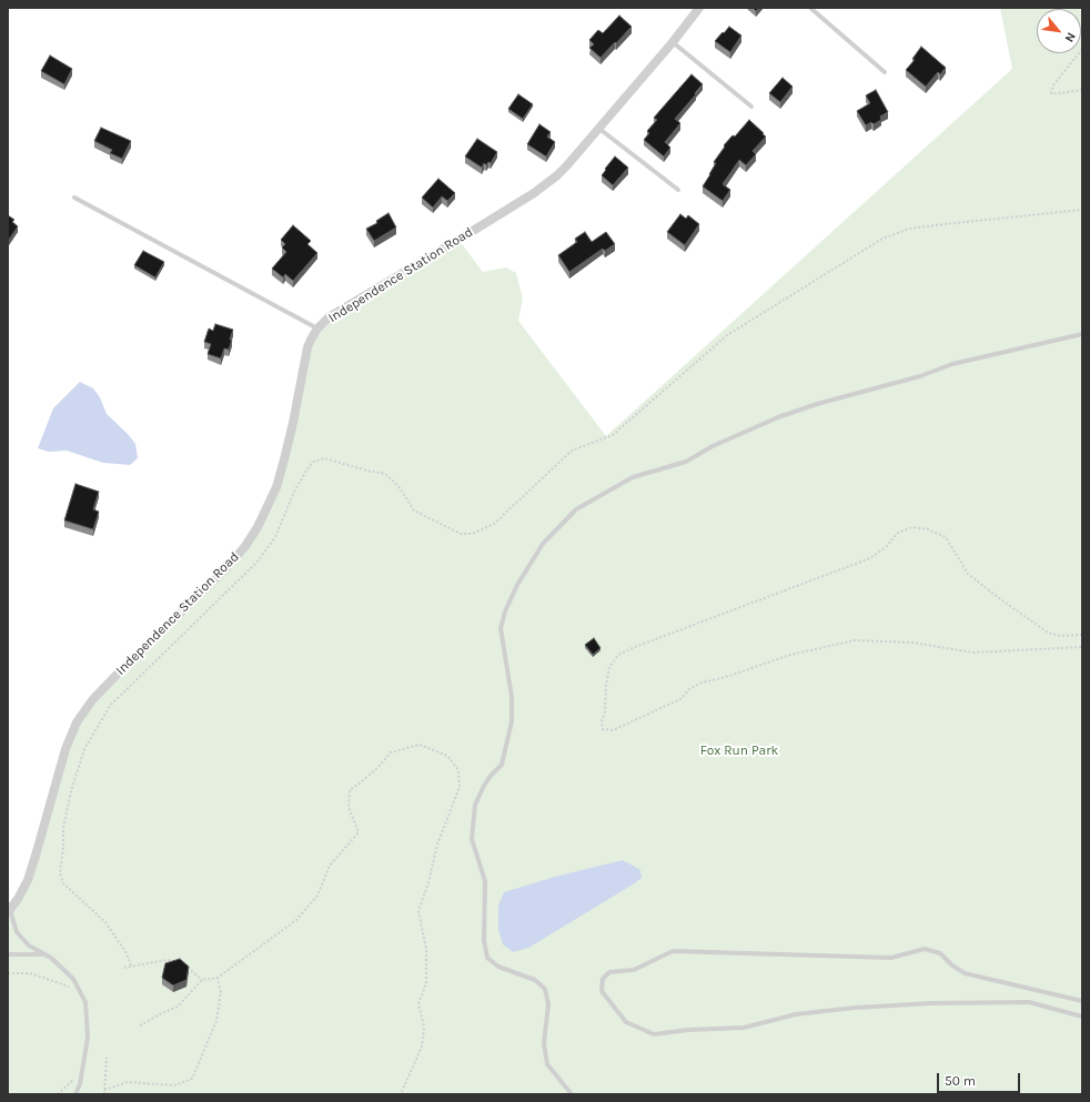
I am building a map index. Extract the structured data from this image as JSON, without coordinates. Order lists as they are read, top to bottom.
{
  "streets": {
    "street": ["Independence Station Road"]
  },
  "parks": ["Fox Run Park"],
  "scale_bar": "50 m",
  "north": "bottom right"
}
